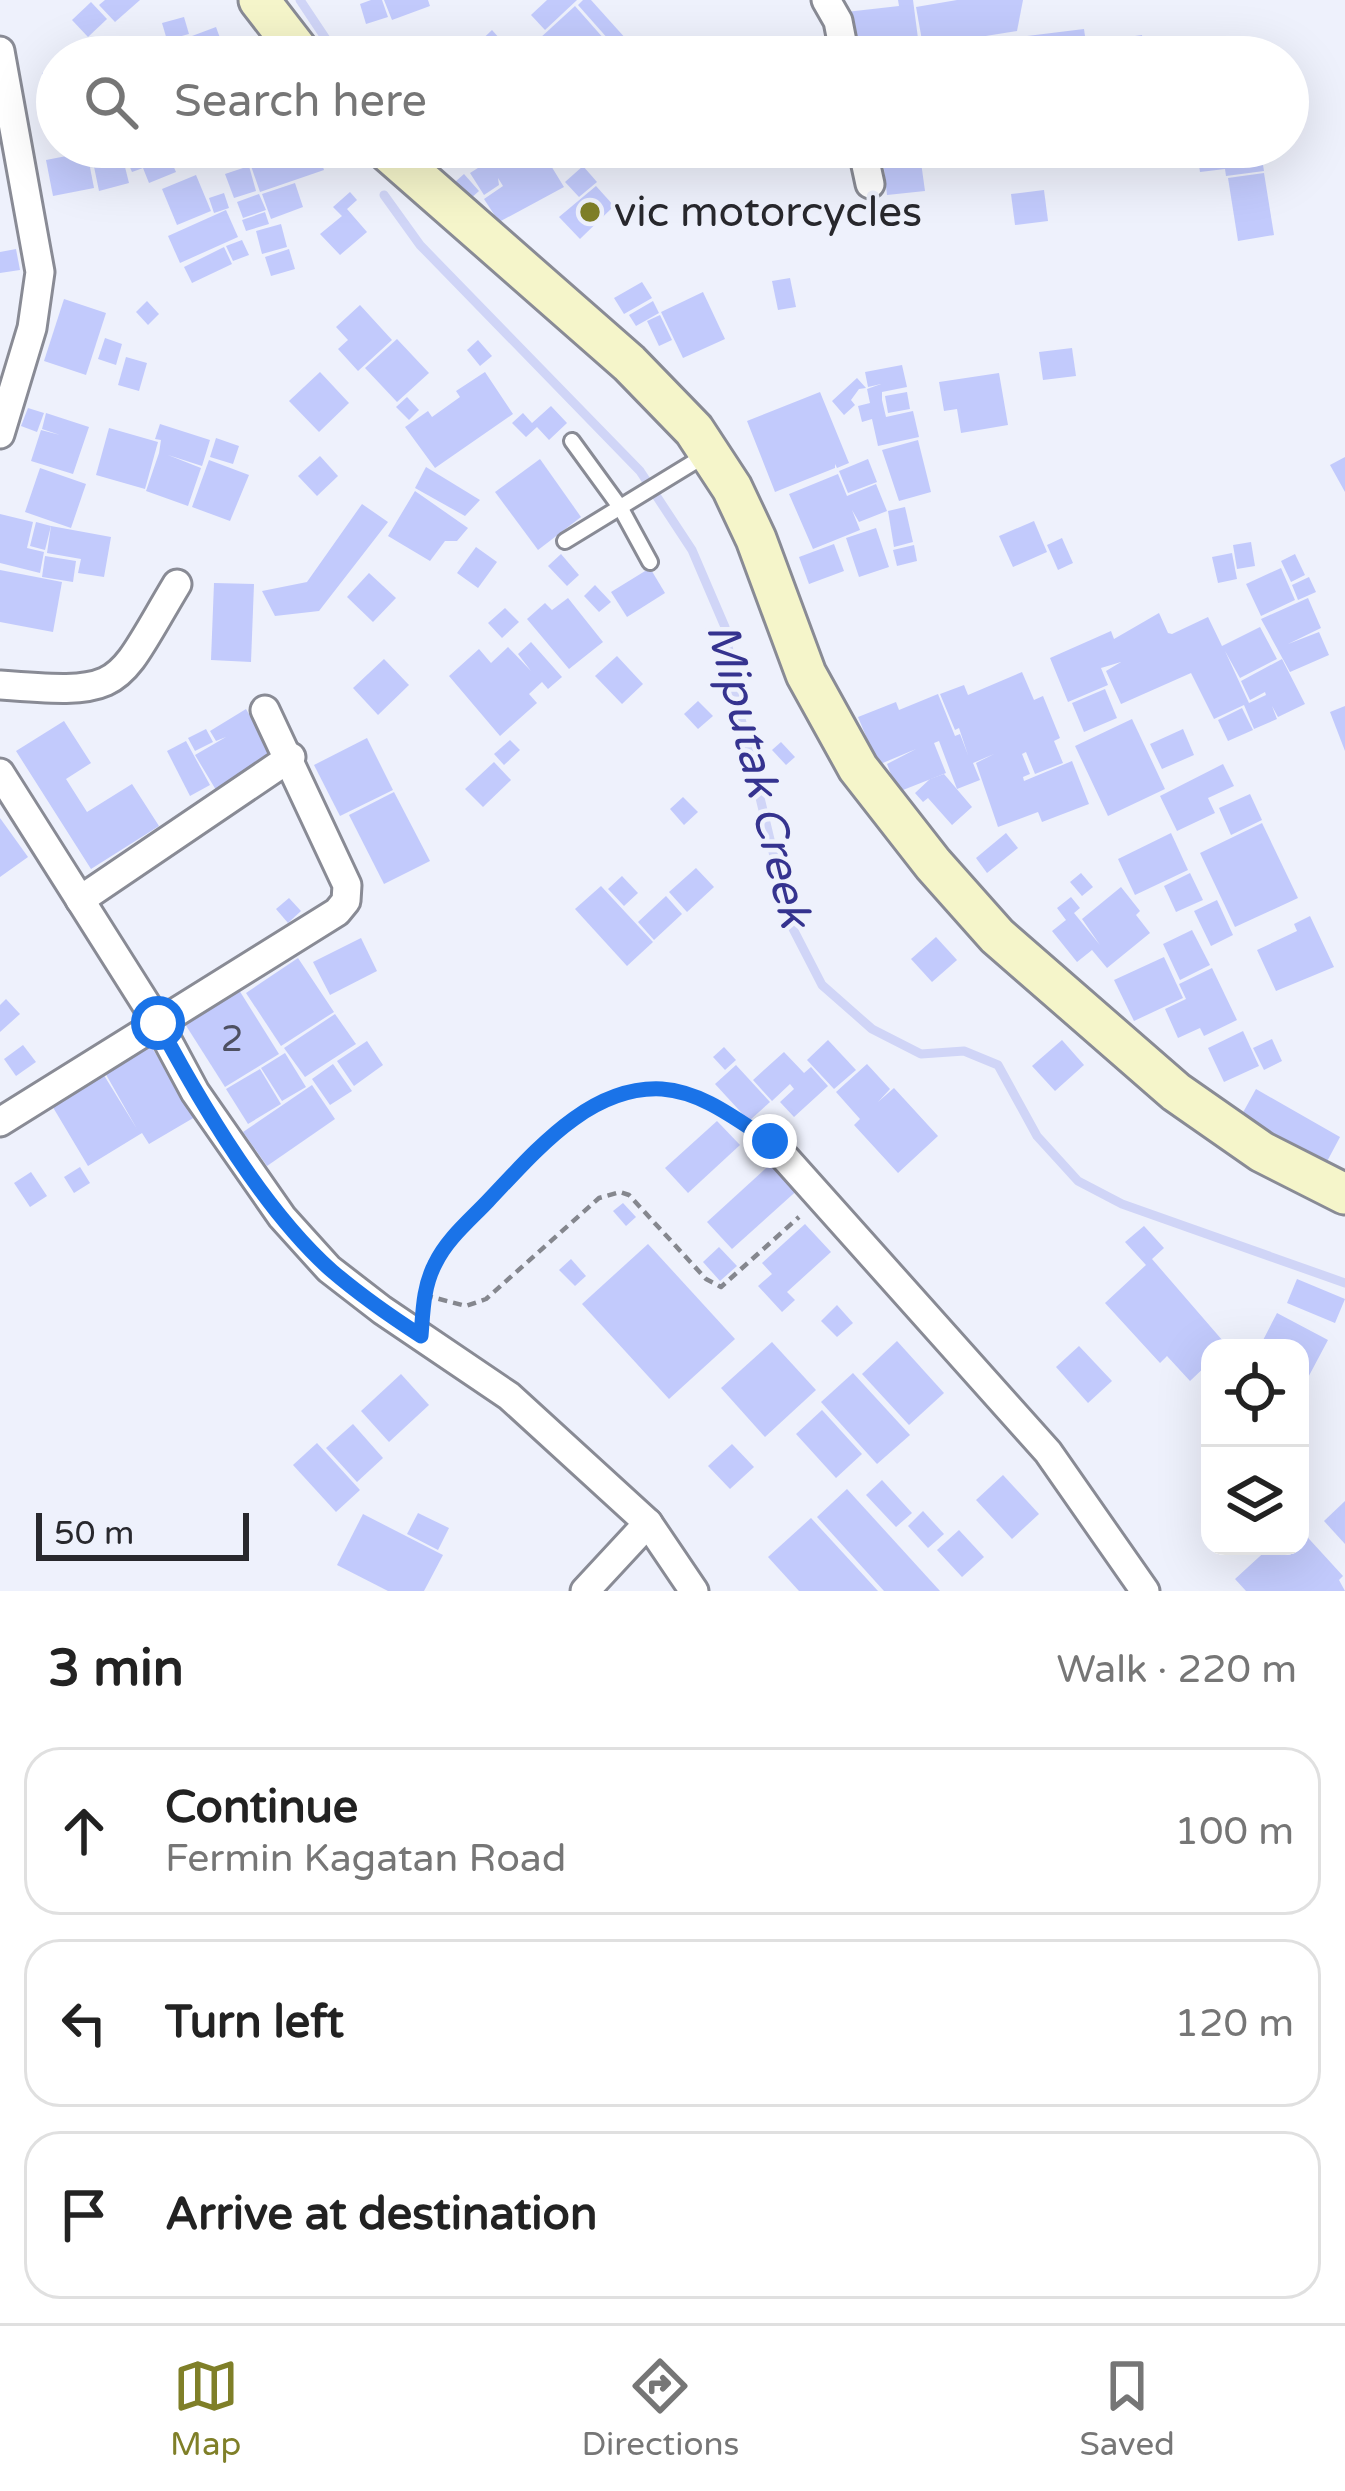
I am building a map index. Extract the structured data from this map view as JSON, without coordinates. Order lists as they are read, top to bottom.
{
  "water": ["Miputak Creek"],
  "places": ["vic motorcycles"],
  "house_numbers": ["2"],
  "scale_bar": "50 m",
  "page": {
    "search": "Search here",
    "scale": "50 m",
    "heading": ["3 min", "Walk · 220 m"],
    "list": [
      ["Continue", "Fermin Kagatan Road", "100 m"],
      ["Turn left", "120 m"],
      "Arrive at destination"
    ],
    "nav": ["Map", "Directions", "Saved"]
  }
}
